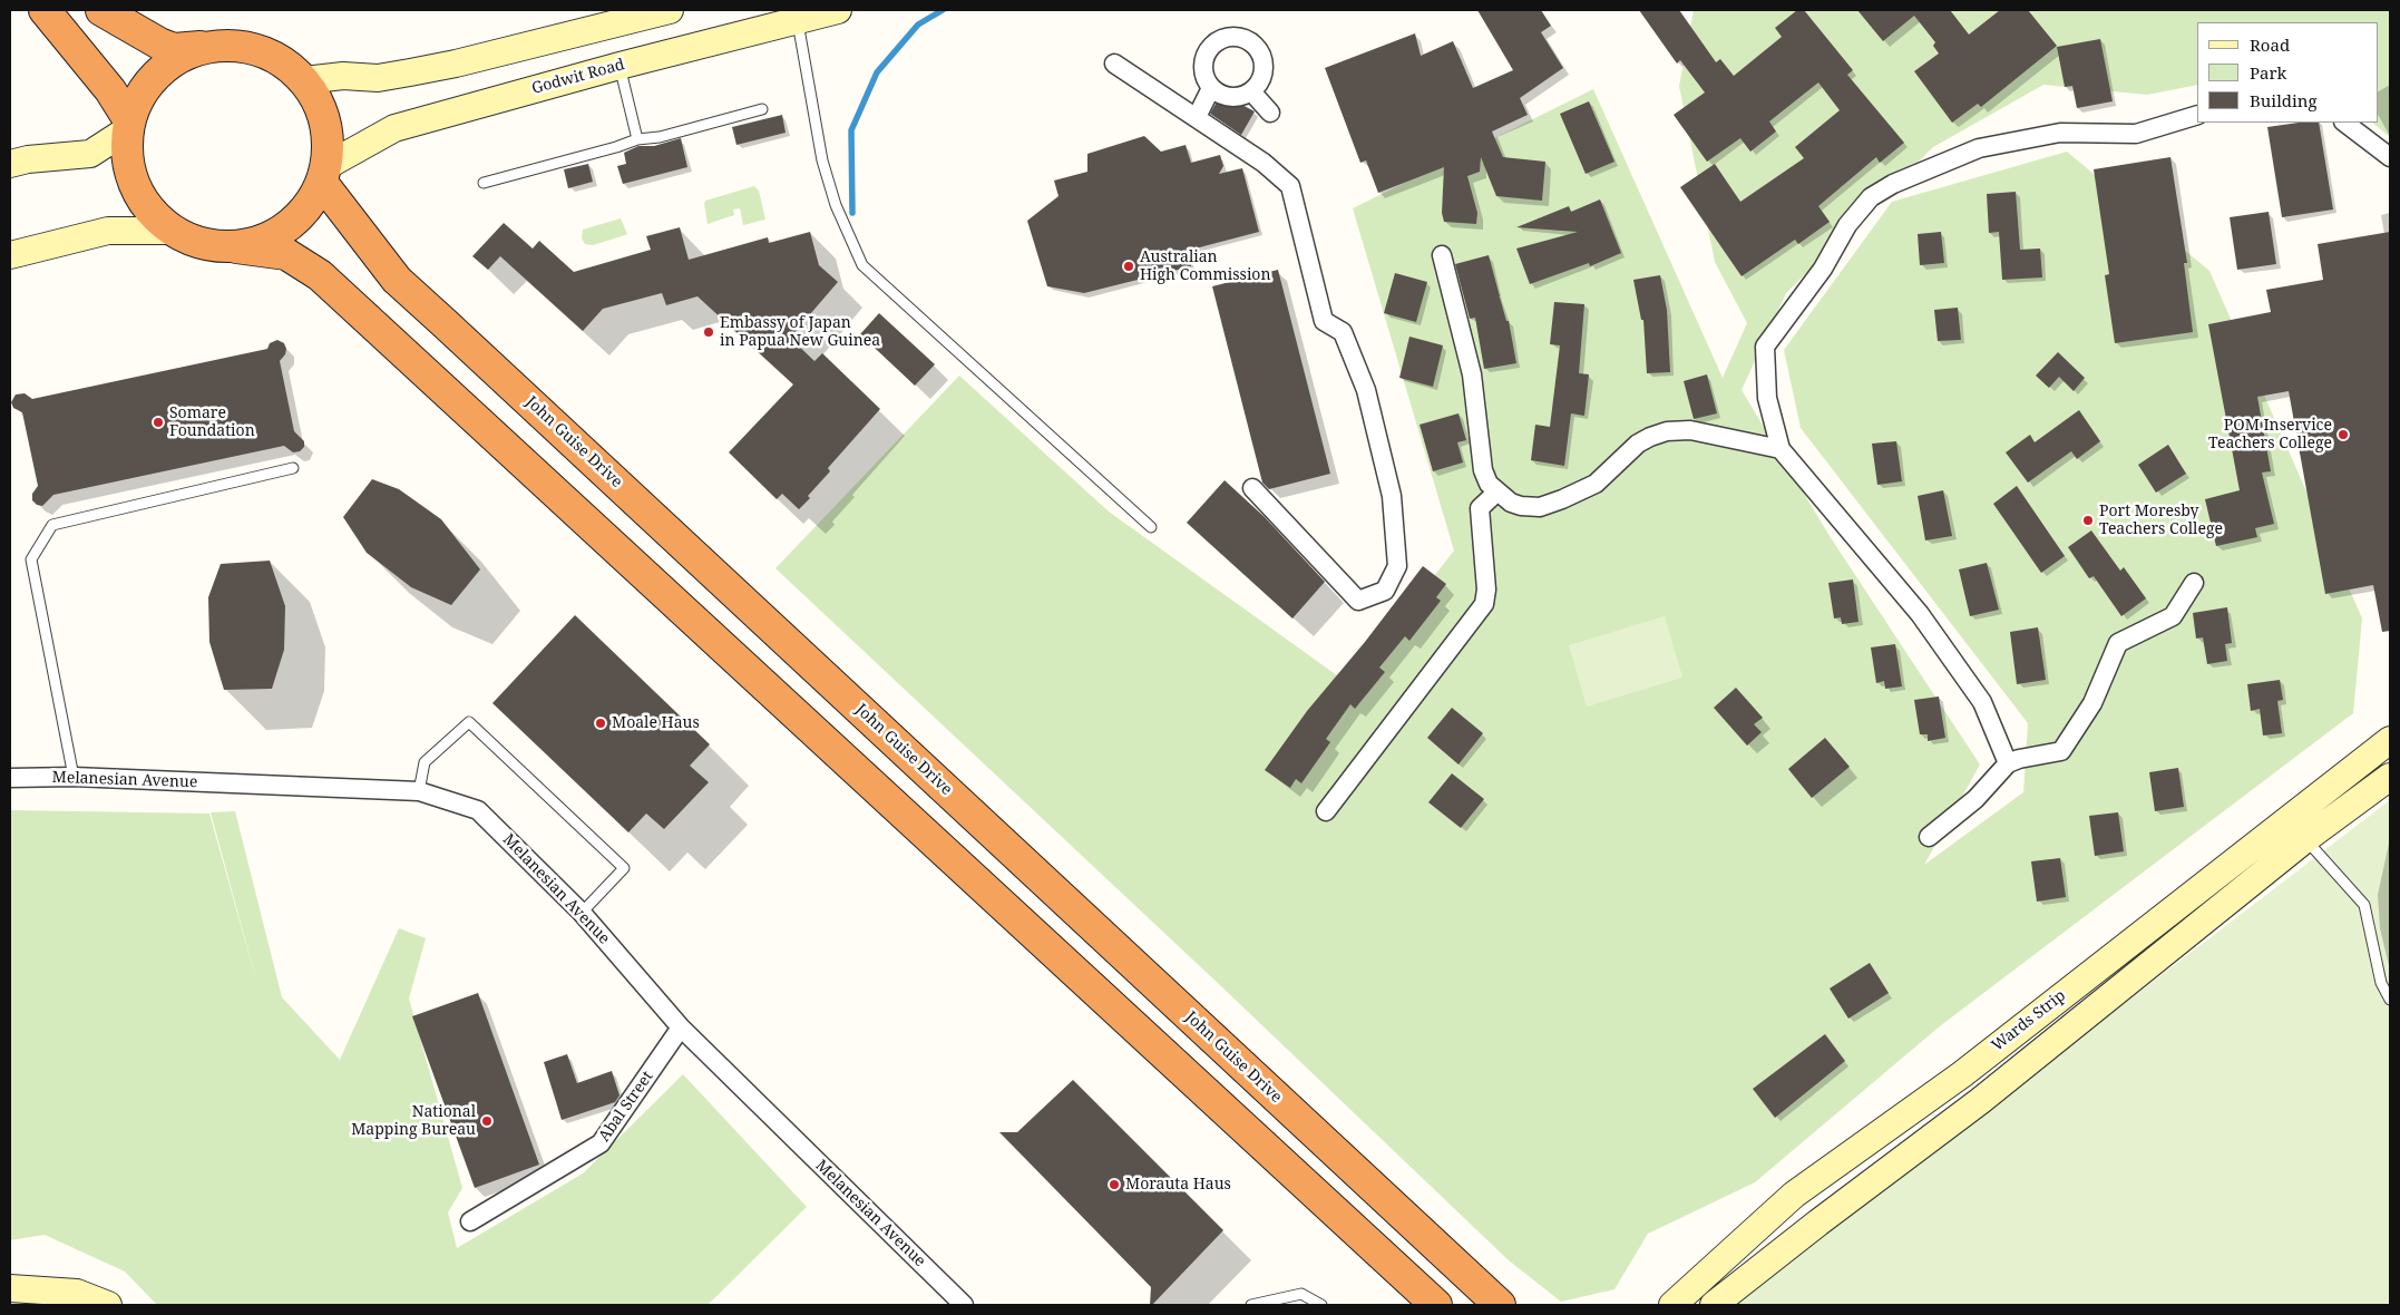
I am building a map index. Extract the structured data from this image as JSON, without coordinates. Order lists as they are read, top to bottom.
{
  "streets": {
    "highway": ["John Guise Drive"],
    "street": [
      "Godwit Road",
      "Melanesian Avenue",
      "Wards Strip",
      "Abal Street"
    ]
  },
  "crossings": [
    ["Godwit Road", "John Guise Drive"],
    ["Melanesian Avenue", "Abal Street"]
  ],
  "places": [
    "Australian High Commission",
    "Embassy of Japan in Papua New Guinea",
    "Somare Foundation",
    "POM Inservice Teachers College",
    "Port Moresby Teachers College",
    "Moale Haus",
    "National Mapping Bureau",
    "Morauta Haus"
  ],
  "legend": ["Road", "Park", "Building"]
}
